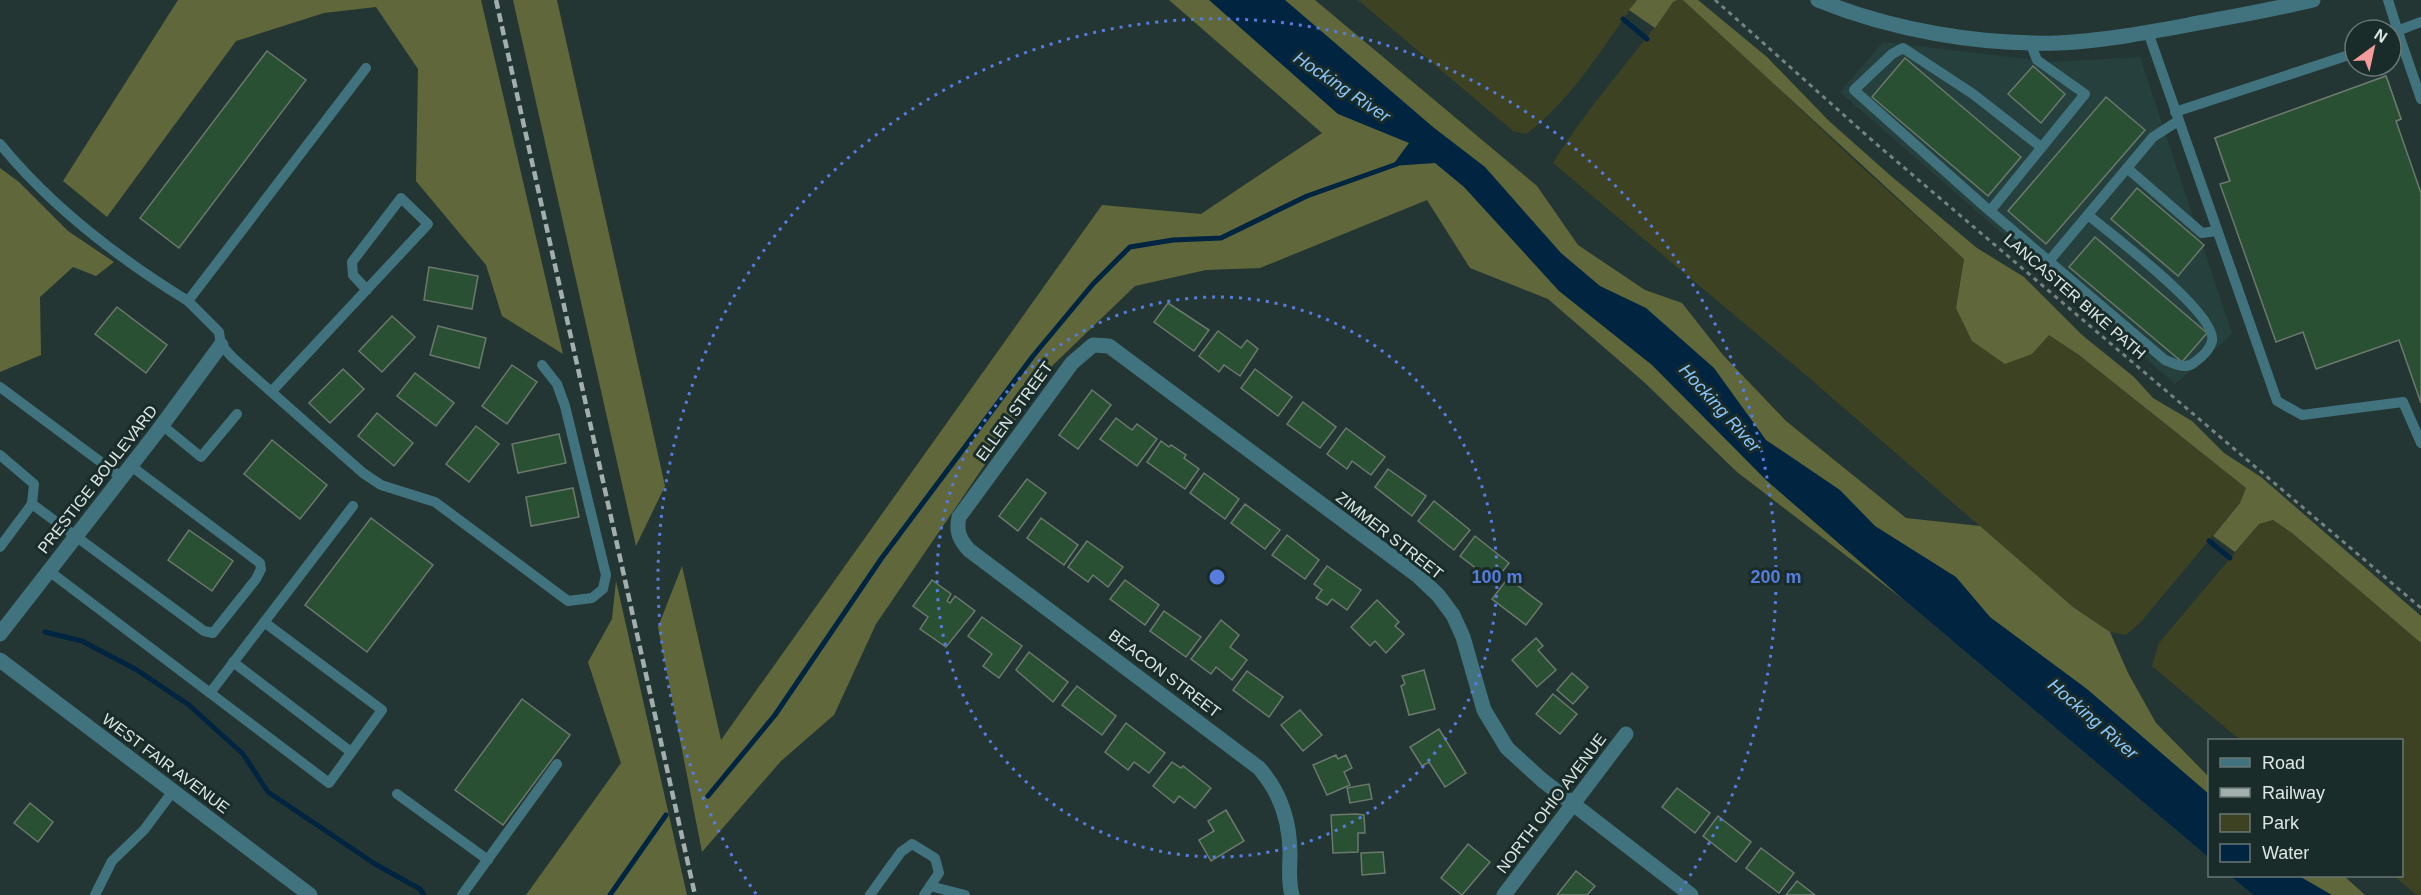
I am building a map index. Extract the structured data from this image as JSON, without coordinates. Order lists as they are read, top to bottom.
{
  "streets": {
    "street": [
      "ELLEN STREET",
      "PRESTIGE BOULEVARD",
      "ZIMMER STREET",
      "BEACON STREET",
      "WEST FAIR AVENUE",
      "NORTH OHIO AVENUE"
    ],
    "path": ["LANCASTER BIKE PATH"]
  },
  "crossings": [
    ["ELLEN STREET", "ZIMMER STREET"],
    ["ELLEN STREET", "BEACON STREET"],
    ["ZIMMER STREET", "NORTH OHIO AVENUE"]
  ],
  "water": ["Hocking River"],
  "legend": [
    "Road",
    "Railway",
    "Park",
    "Water"
  ],
  "north": "top right",
  "rings": ["100 m", "200 m"]
}
